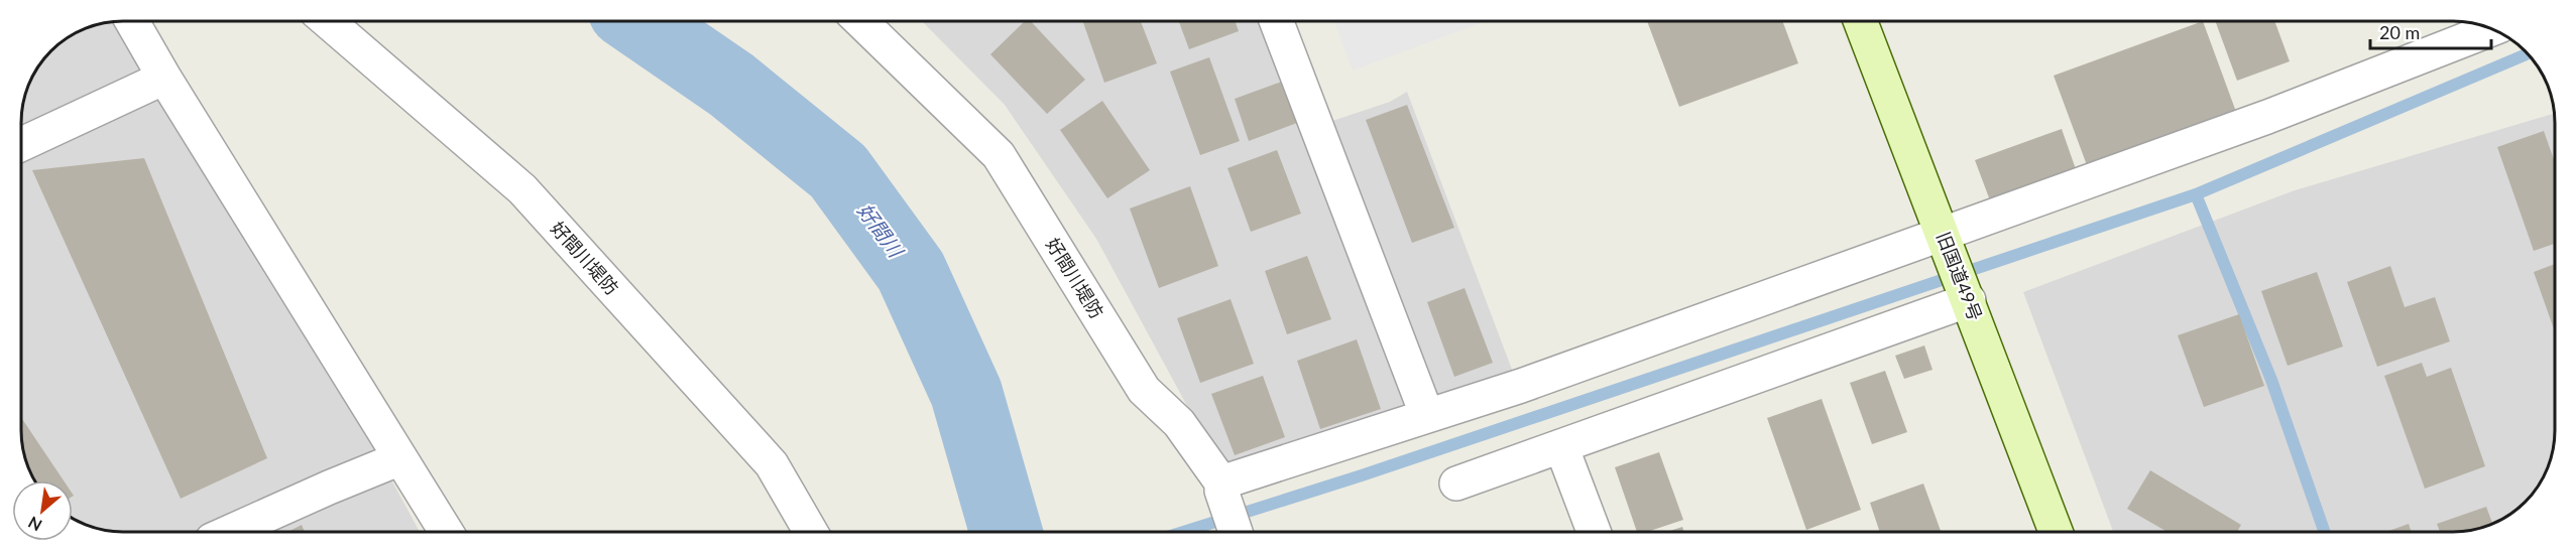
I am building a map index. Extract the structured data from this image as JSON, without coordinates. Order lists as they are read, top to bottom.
{
  "streets": {
    "street": ["好間川堤防", "旧国道49号"]
  },
  "water": ["好間川"],
  "scale_bar": "20 m",
  "north": "bottom left"
}
